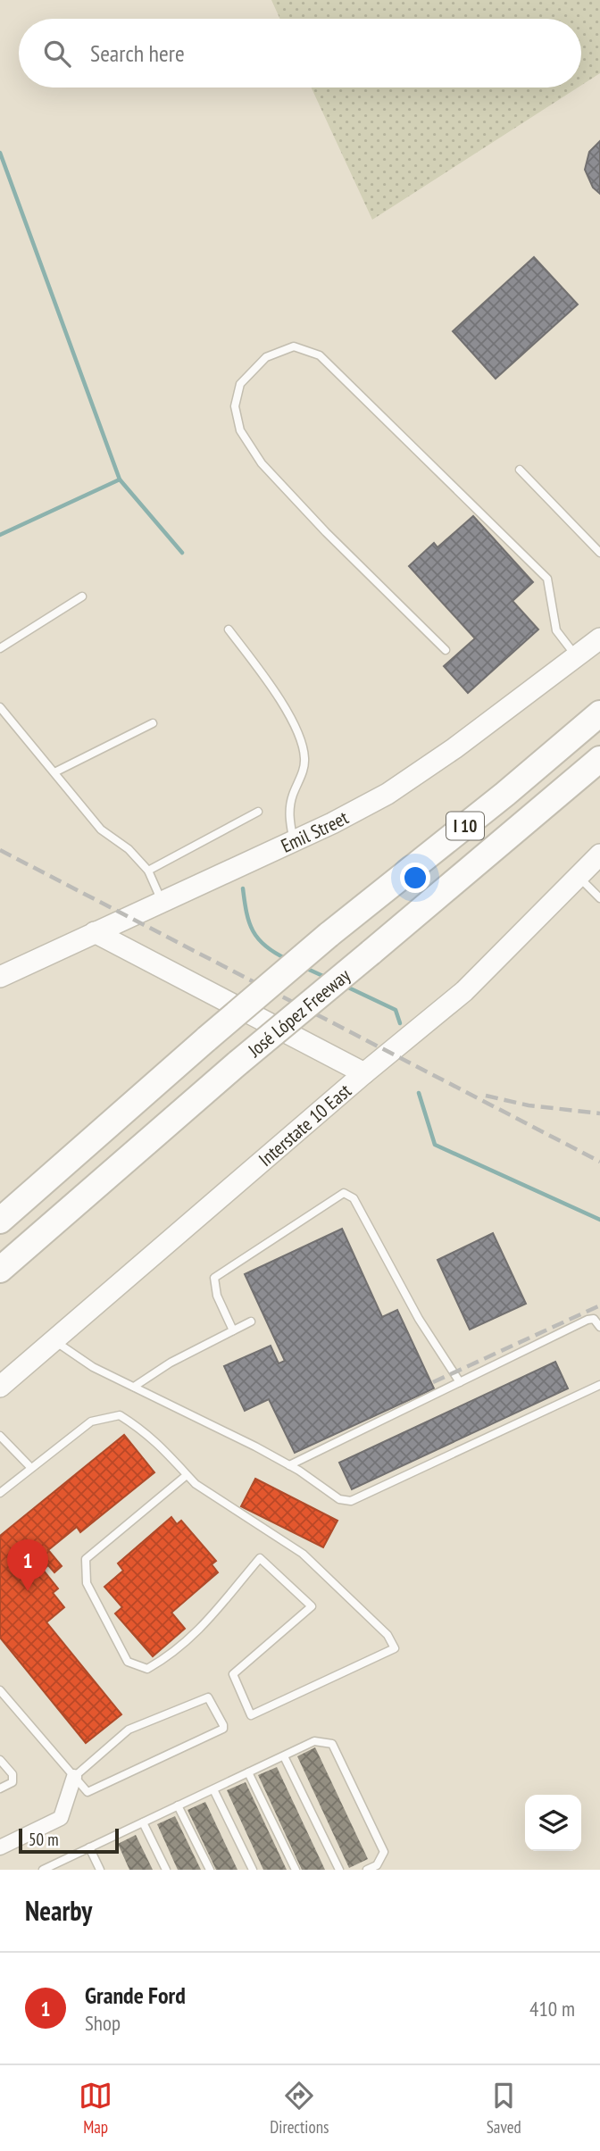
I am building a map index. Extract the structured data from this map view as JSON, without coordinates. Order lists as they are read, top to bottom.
{
  "streets": {
    "highway": ["I 10", "José López Freeway"],
    "main road": ["Emil Street", "Interstate 10 East"]
  },
  "scale_bar": "50 m",
  "page": {
    "search": "Search here",
    "pins": "1",
    "scale": "50 m",
    "heading": "Nearby",
    "list": [
      {
        "mark": "1",
        "name": "Grande Ford",
        "note": "Shop",
        "value": "410 m"
      }
    ],
    "nav": ["Map", "Directions", "Saved"]
  }
}
